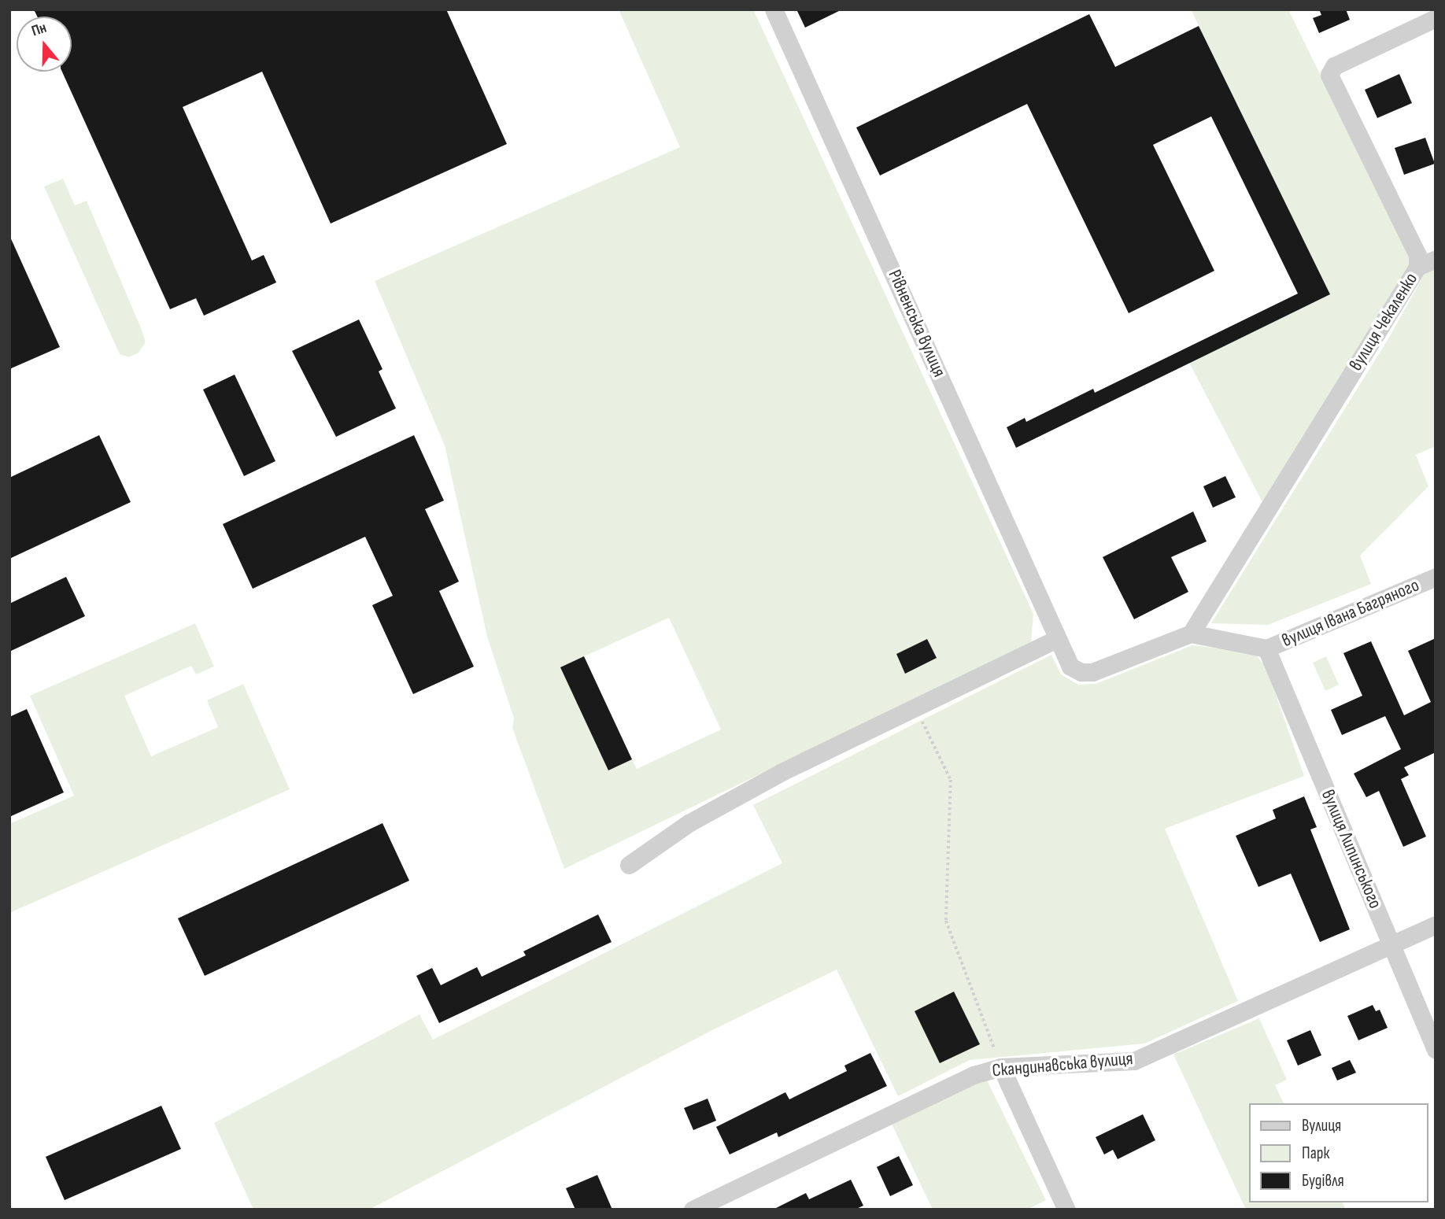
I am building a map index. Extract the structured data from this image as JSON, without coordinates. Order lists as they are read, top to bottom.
{
  "streets": {
    "street": [
      "вулиця Чекаленко",
      "Рівненська вулиця",
      "вулиця Івана Багряного",
      "вулиця Липинського",
      "Скандинавська вулиця"
    ]
  },
  "crossings": [
    ["вулиця Чекаленко", "Рівненська вулиця"],
    ["вулиця Івана Багряного", "вулиця Липинського"],
    ["вулиця Липинського", "Скандинавська вулиця"]
  ],
  "legend": ["Вулиця", "Парк", "Будівля"],
  "north": "top"
}
